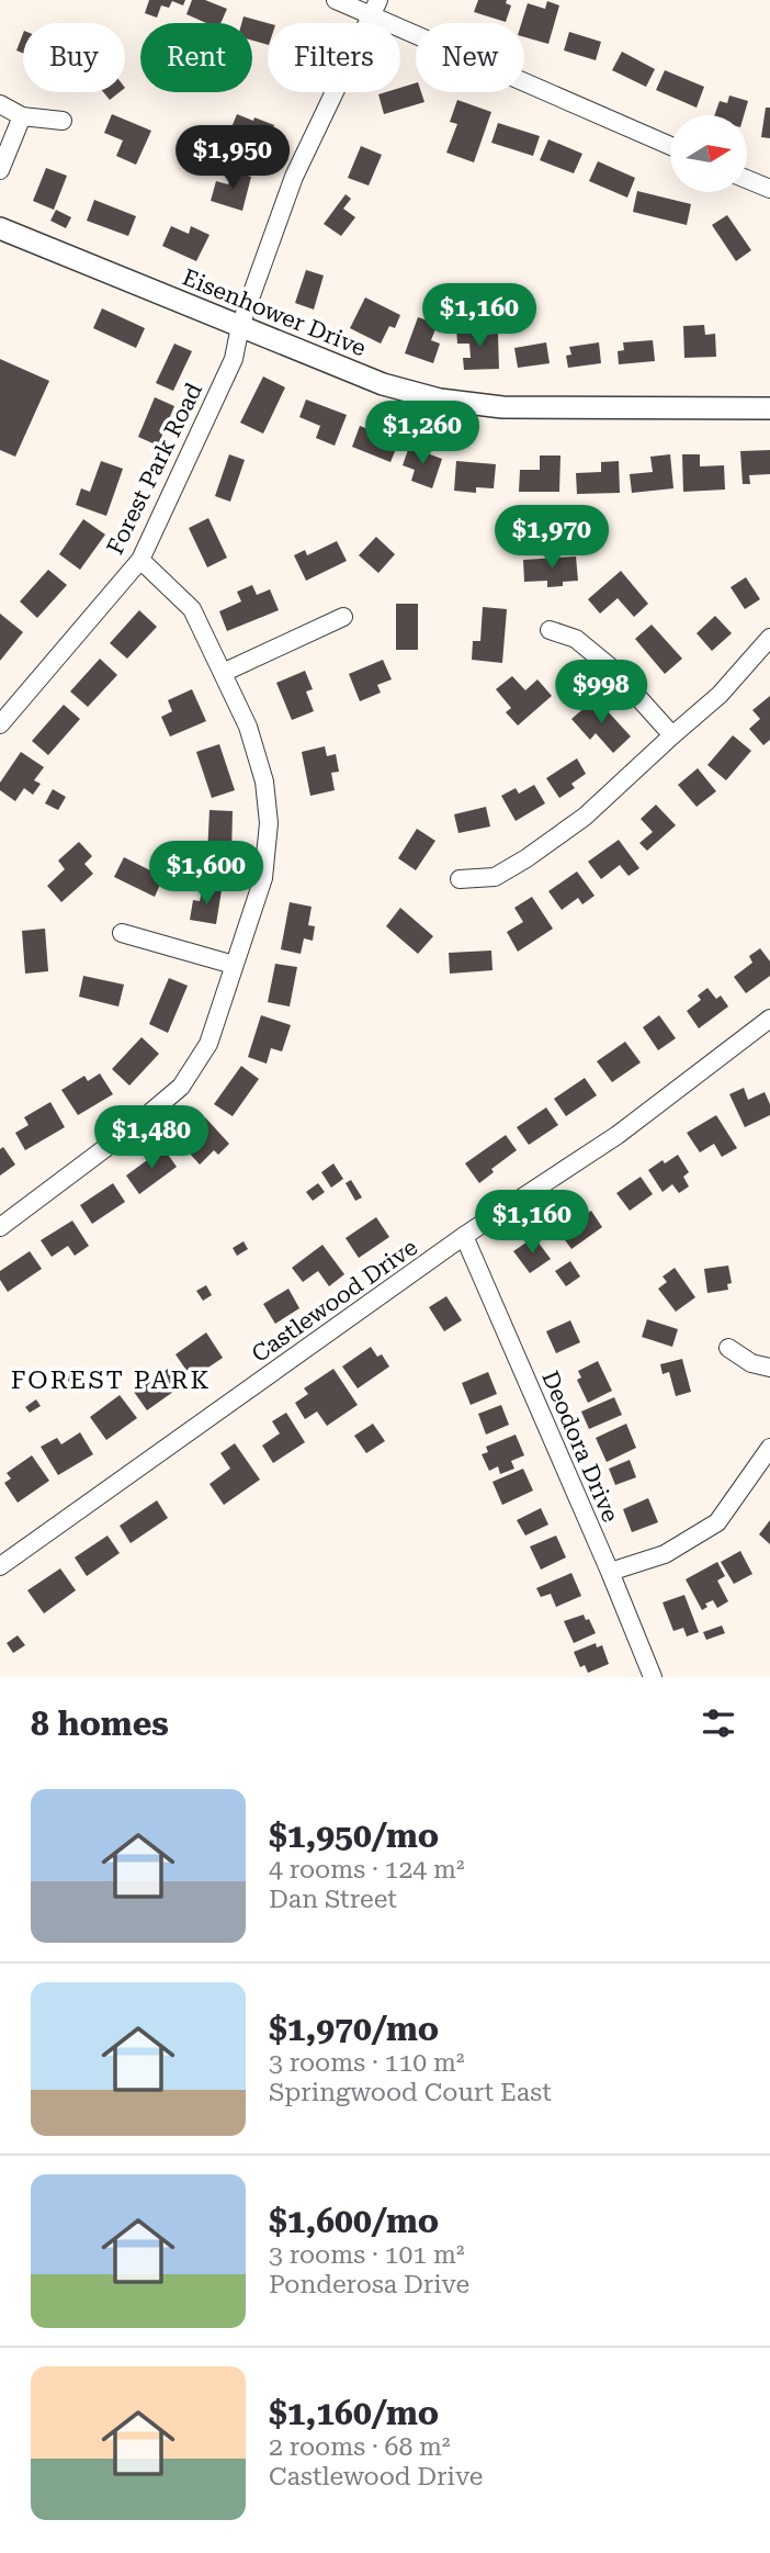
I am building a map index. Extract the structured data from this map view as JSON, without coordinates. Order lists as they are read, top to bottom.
{
  "streets": {
    "street": [
      "Eisenhower Drive",
      "Forest Park Road",
      "Castlewood Drive",
      "Deodora Drive"
    ]
  },
  "crossings": [
    ["Eisenhower Drive", "Forest Park Road"],
    ["Castlewood Drive", "Deodora Drive"]
  ],
  "districts": ["FOREST PARK"],
  "north": "right",
  "page": {
    "chip": [
      "Buy",
      "Rent",
      "Filters",
      "New"
    ],
    "price": [
      "$1,950",
      "$1,160",
      "$1,260",
      "$1,970",
      "$998",
      "$1,600",
      "$1,480",
      "$1,160"
    ],
    "heading": "8 homes",
    "list": [
      {
        "name": "$1,950/mo",
        "note": "4 rooms · 124 m² · Dan Street"
      },
      {
        "name": "$1,970/mo",
        "note": "3 rooms · 110 m² · Springwood Court East"
      },
      {
        "name": "$1,600/mo",
        "note": "3 rooms · 101 m² · Ponderosa Drive"
      },
      {
        "name": "$1,160/mo",
        "note": "2 rooms · 68 m² · Castlewood Drive"
      }
    ]
  }
}
